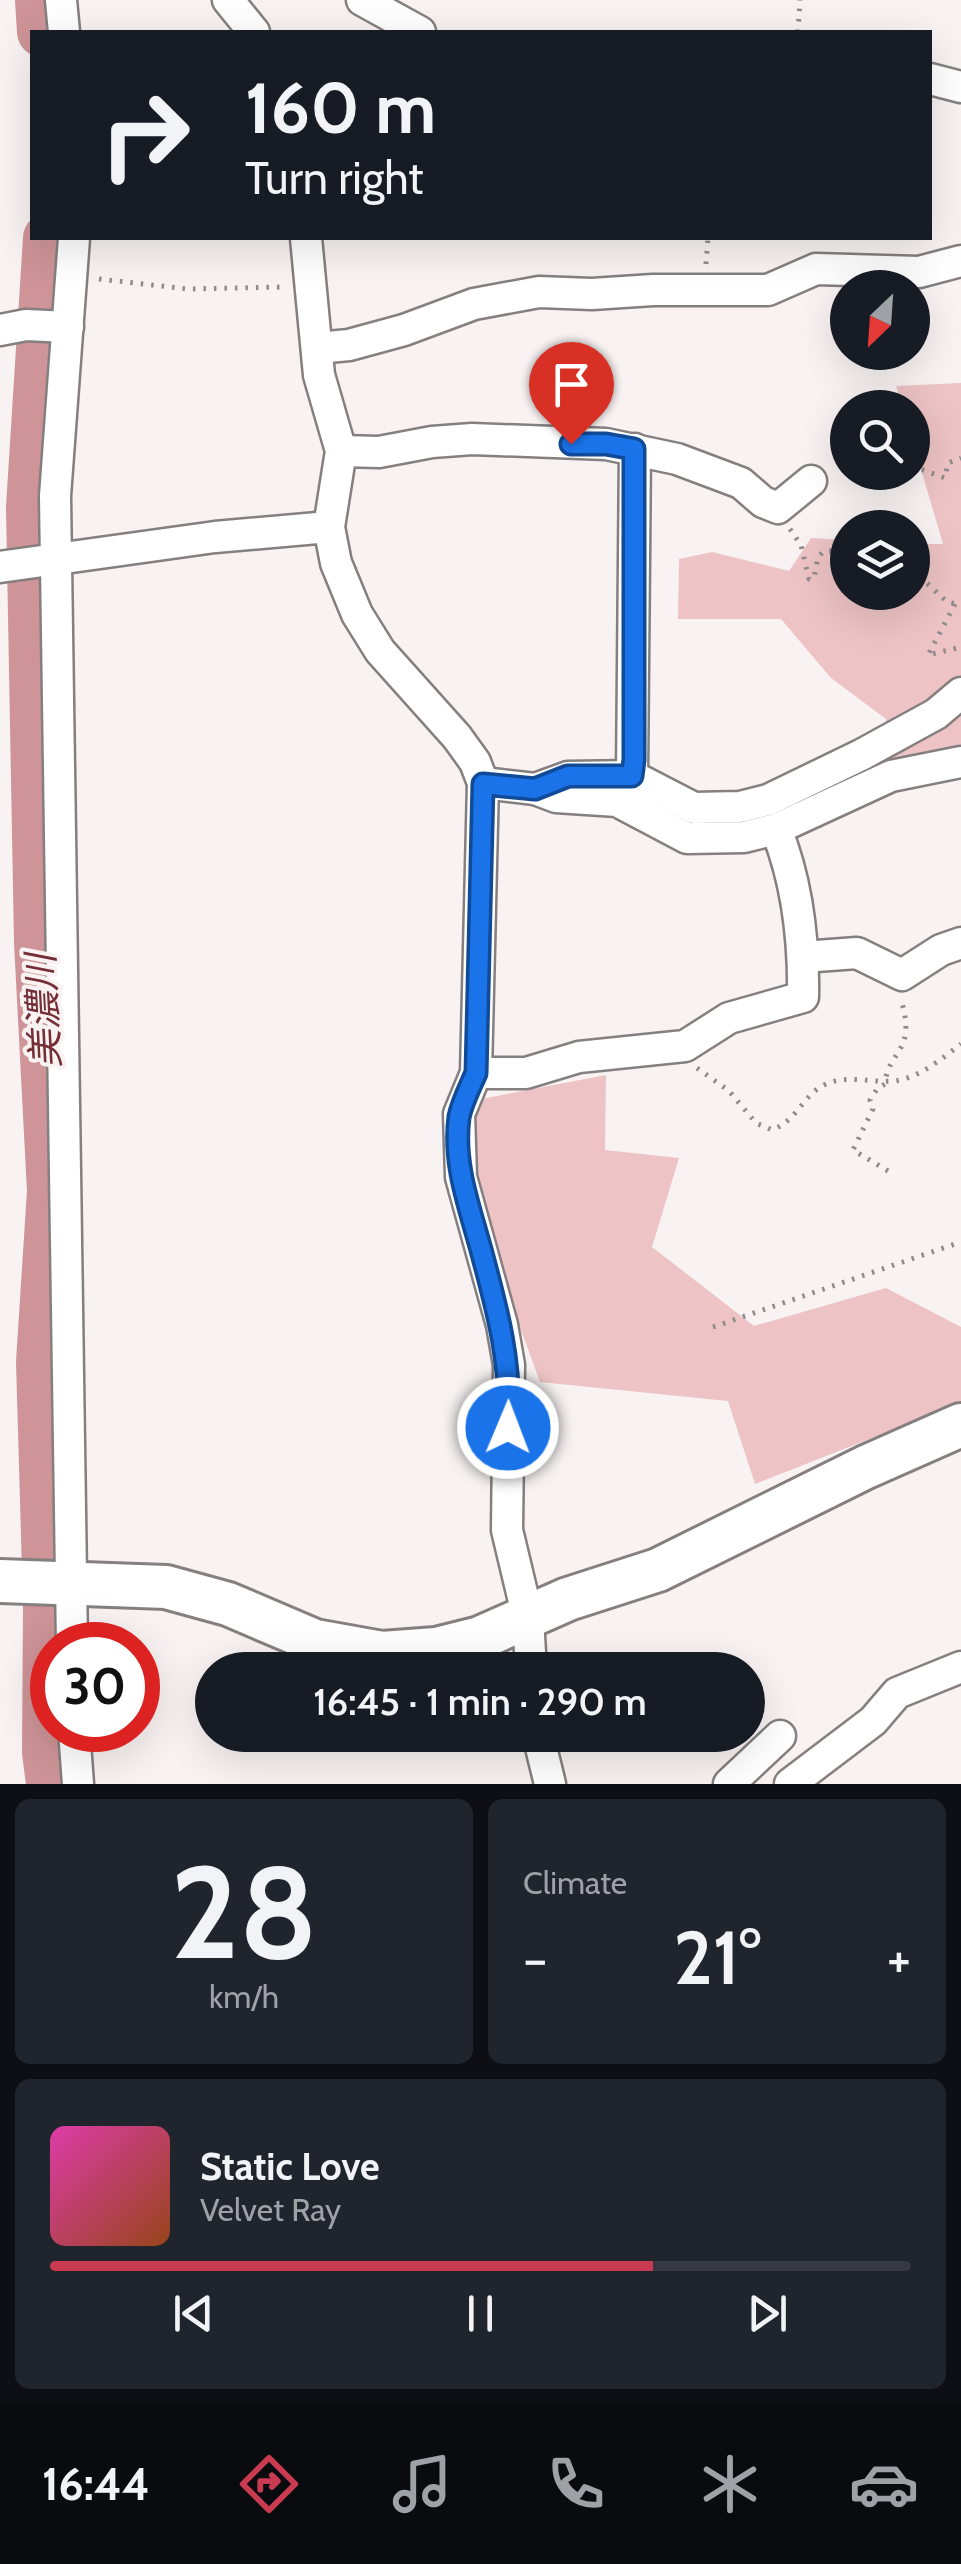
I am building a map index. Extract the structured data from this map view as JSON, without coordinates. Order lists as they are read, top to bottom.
{
  "water": ["美濃川"],
  "north": "bottom left",
  "page": {
    "turn": ["160 m", "Turn right"],
    "limit": "30",
    "trip": "16:45 · 1 min · 290 m",
    "tile": [
      ["28", "km/h"],
      "Climate"
    ],
    "heat": ["−", "21°", "+"],
    "song": ["Static Love", "Velvet Ray"],
    "tabs": "16:44"
  }
}
